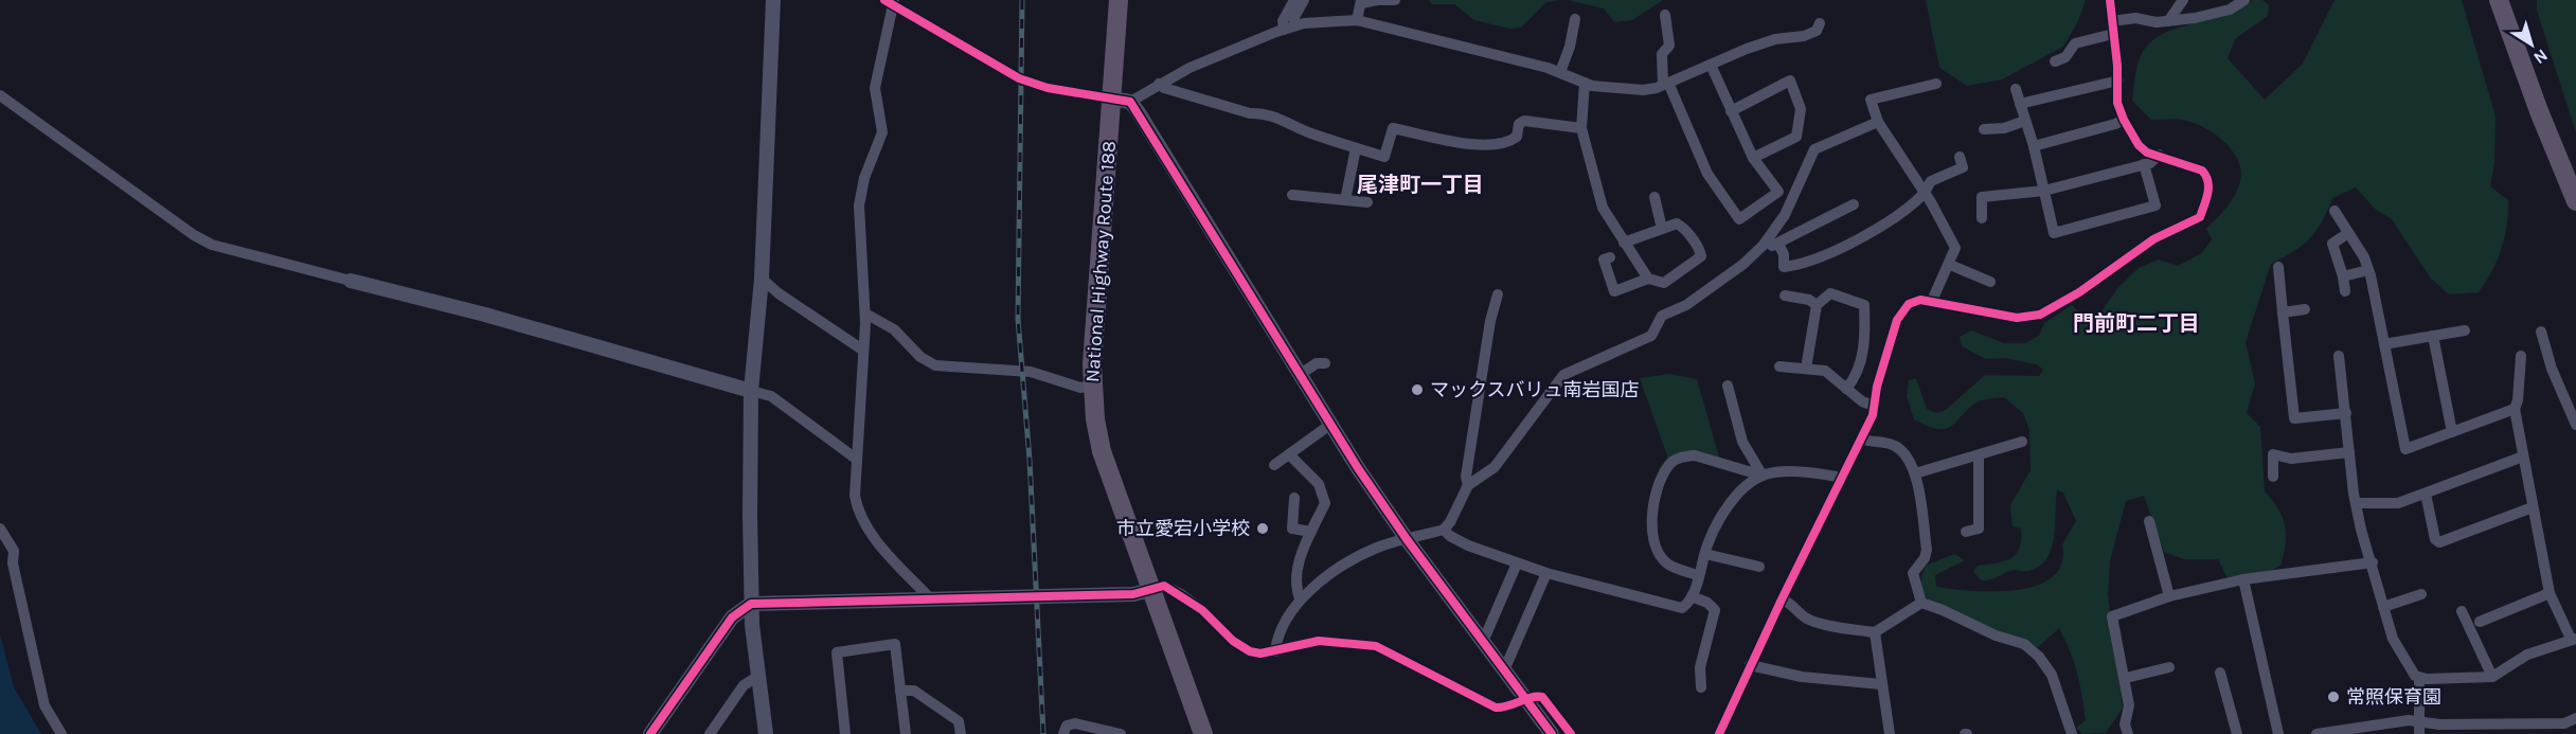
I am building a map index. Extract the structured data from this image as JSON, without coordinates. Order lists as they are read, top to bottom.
{
  "streets": {
    "highway": ["National Highway Route 188"]
  },
  "districts": ["尾津町一丁目", "門前町二丁目"],
  "places": ["マックスバリュ南岩国店", "市立愛宕小学校", "常照保育園"],
  "north": "bottom right"
}
